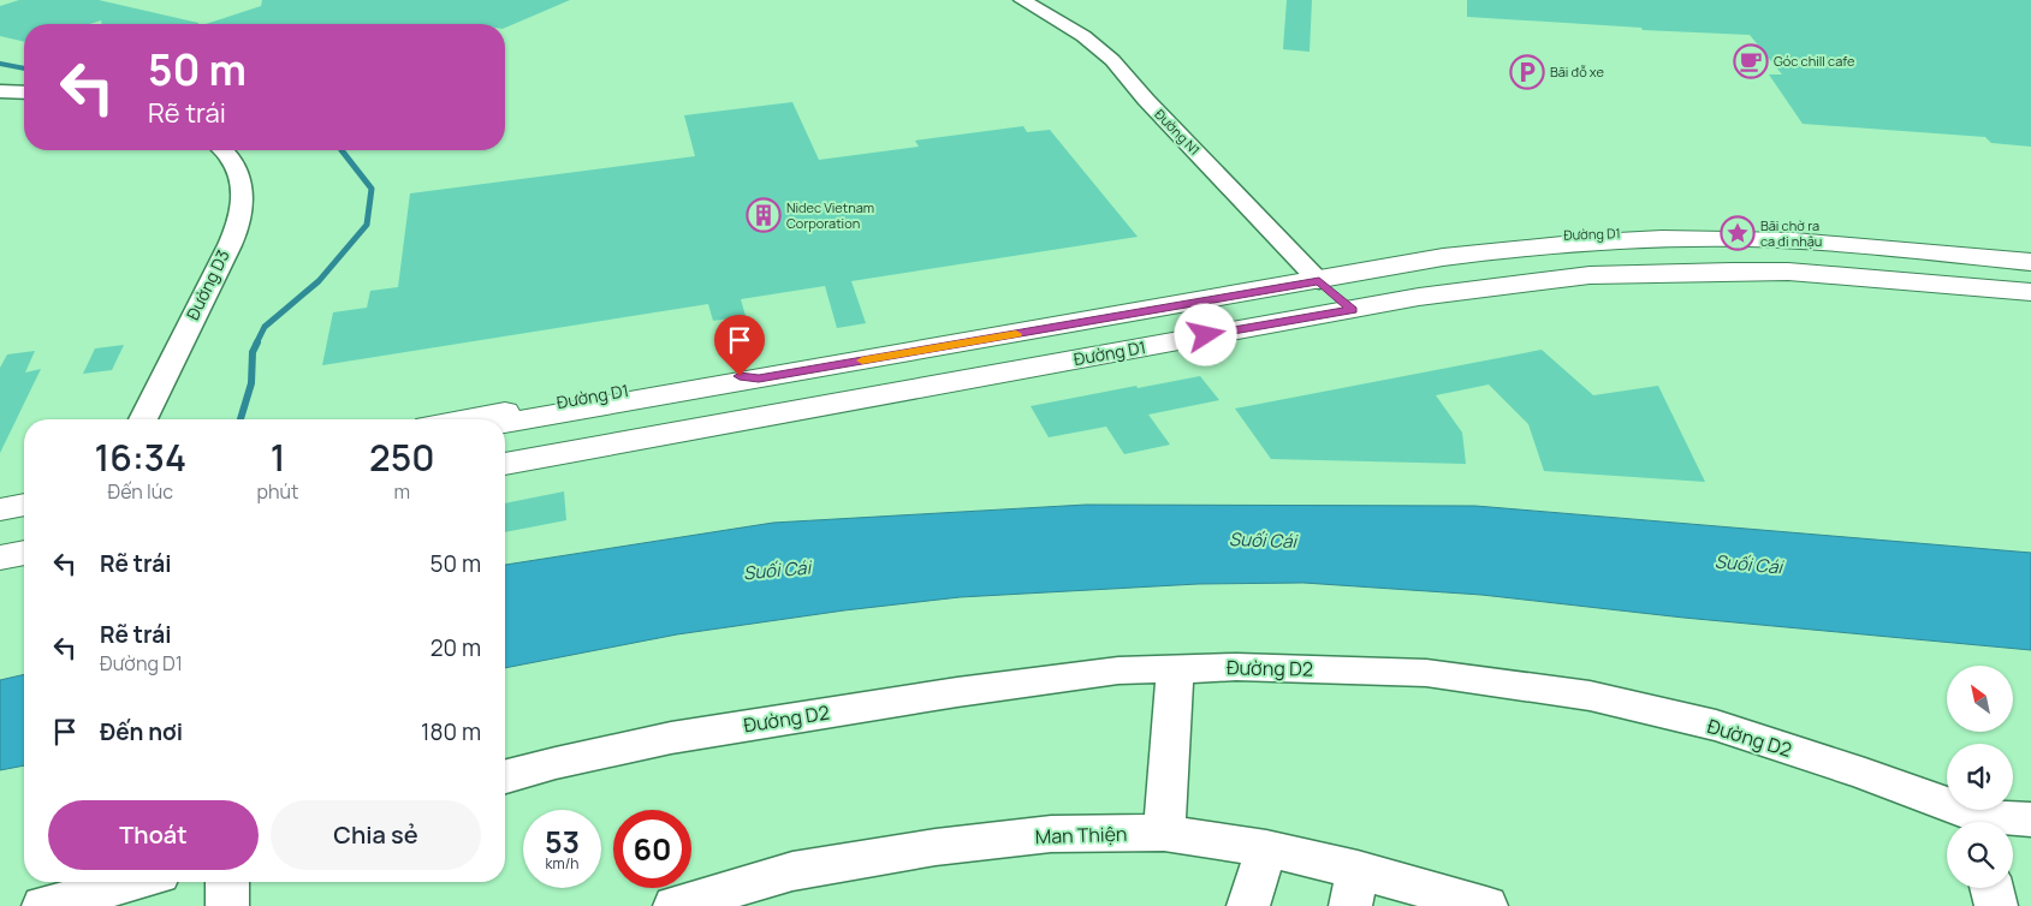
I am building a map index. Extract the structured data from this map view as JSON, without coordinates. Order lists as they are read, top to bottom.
{
  "streets": {
    "main road": ["Đường D1"],
    "street": [
      "Đường N1",
      "Đường D3",
      "Đường D2",
      "Man Thiện"
    ]
  },
  "crossings": [
    ["Đường N1", "Đường D1"]
  ],
  "water": ["Suối Cái"],
  "places": {
    "cafe": ["Góc chill cafe"],
    "parking": ["Bãi đỗ xe"],
    "building": ["Nidec Vietnam Corporation"],
    "place": ["Bãi chờ ra ca đi nhậu"]
  },
  "north": "top left",
  "page": {
    "turn": ["50 m", "Rẽ trái"],
    "eta": [
      "16:34",
      "Đến lúc",
      "1",
      "phút",
      "250",
      "m"
    ],
    "list": [
      {
        "name": "Rẽ trái",
        "value": "50 m"
      },
      {
        "name": "Rẽ trái",
        "note": "Đường D1",
        "value": "20 m"
      },
      {
        "name": "Đến nơi",
        "value": "180 m"
      }
    ],
    "buttons": ["Thoát", "Chia sẻ"],
    "speed": "53 km/h",
    "limit": "60"
  }
}
